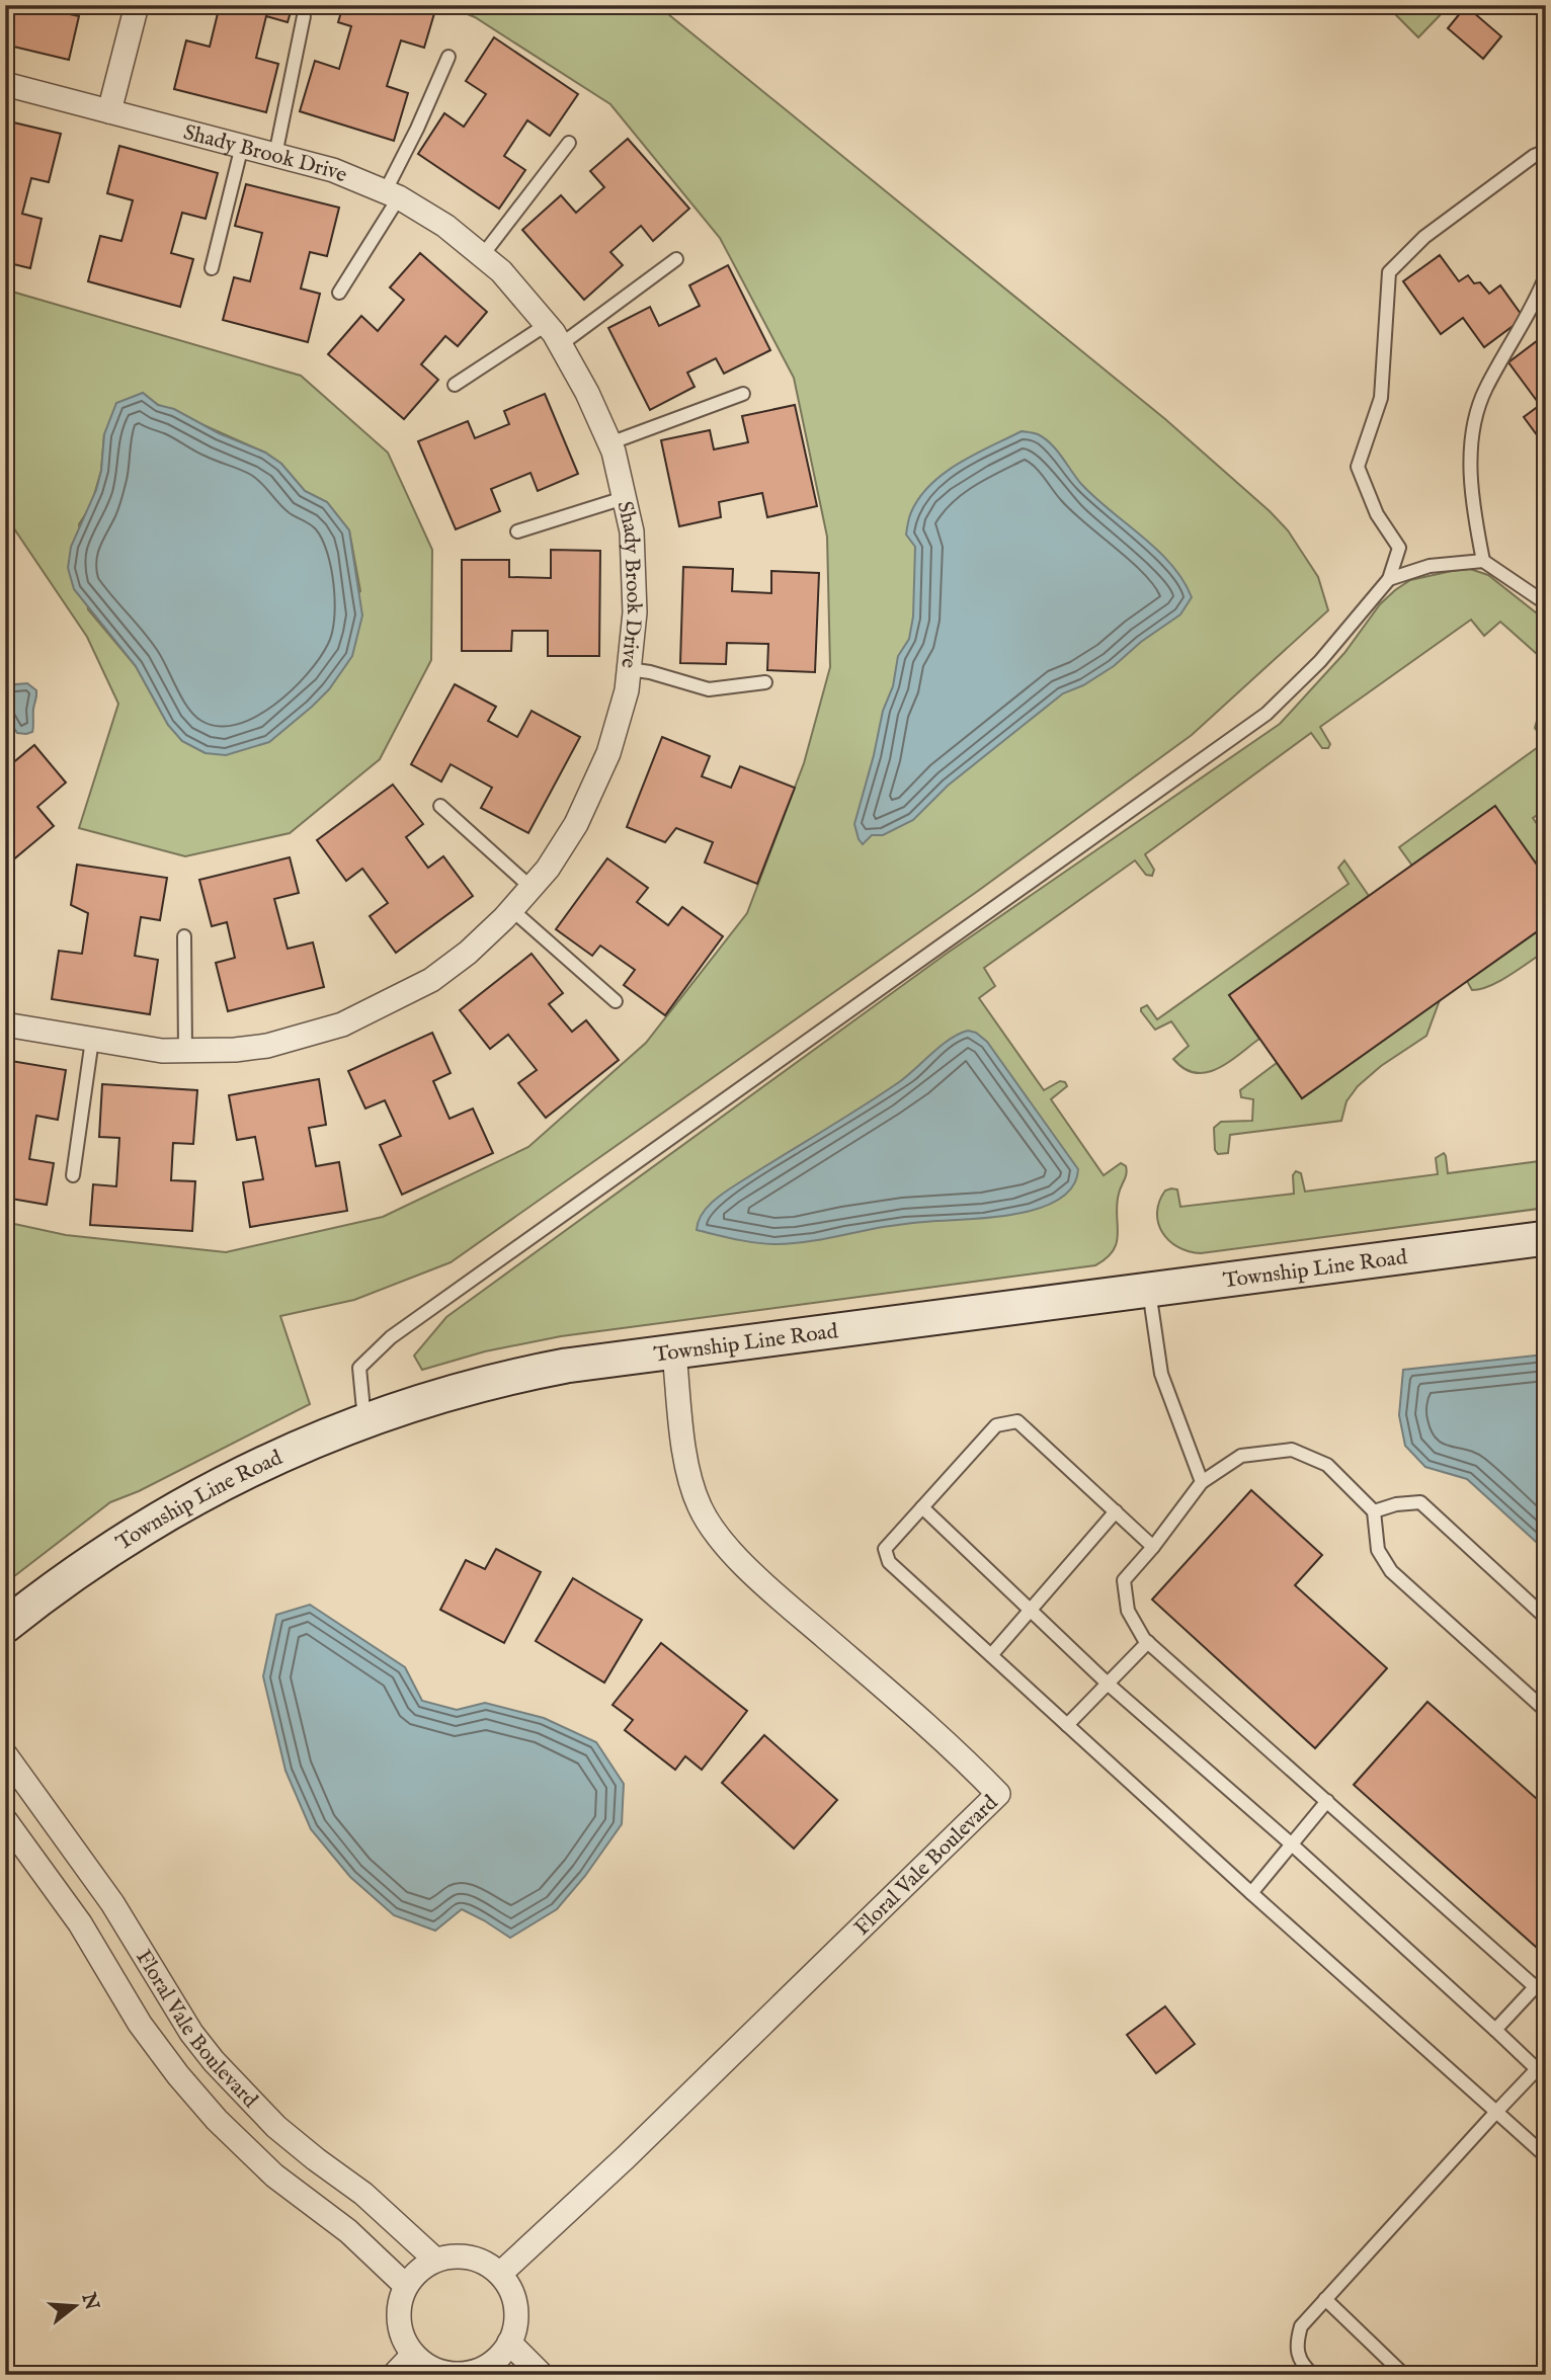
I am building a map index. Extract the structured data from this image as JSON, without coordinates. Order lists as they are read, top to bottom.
{
  "streets": {
    "street": ["Shady Brook Drive", "Township Line Road", "Floral Vale Boulevard"]
  },
  "crossings": [
    ["Township Line Road", "Floral Vale Boulevard"]
  ],
  "north": "right"
}
